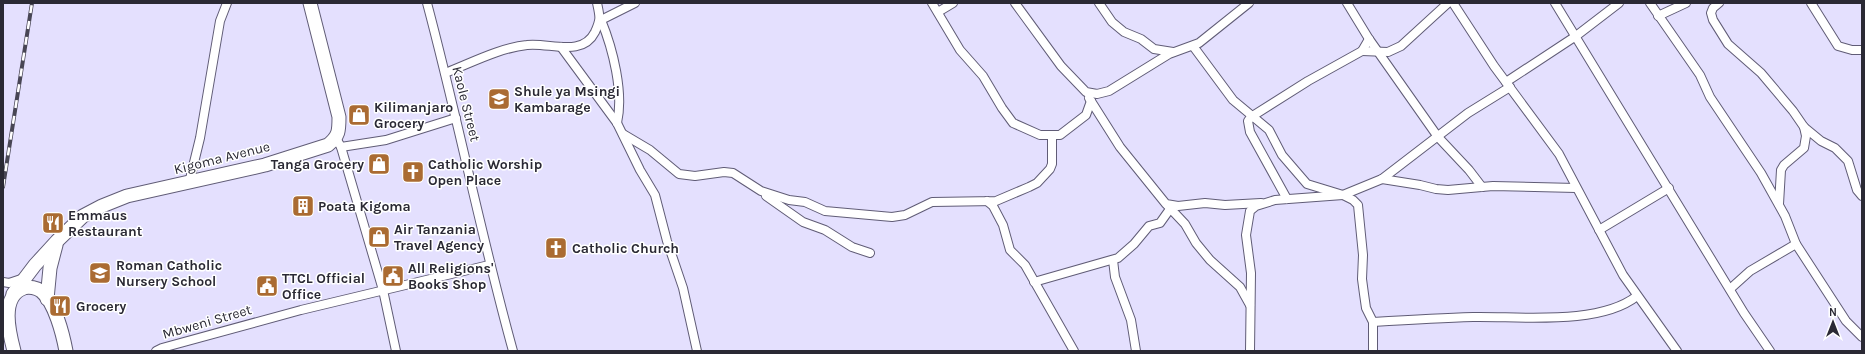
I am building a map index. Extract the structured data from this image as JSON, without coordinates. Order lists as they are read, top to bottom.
{
  "streets": {
    "main road": ["Kigoma Avenue"],
    "street": ["Kaole Street", "Mbweni Street"]
  },
  "crossings": [
    ["Kaole Street", "Mbweni Street"]
  ],
  "places": {
    "school or university": ["Shule ya Msingi Kambarage", "Roman Catholic Nursery School"],
    "shop": ["Kilimanjaro Grocery", "Tanga Grocery", "Air Tanzania Travel Agency"],
    "church": ["Catholic Worship Open Place", "Catholic Church"],
    "building": ["Poata Kigoma"],
    "restaurant": ["Emmaus Restaurant", "Grocery"],
    "public building": ["All Religions' Books Shop", "TTCL Official Office"]
  },
  "north": "top"
}
